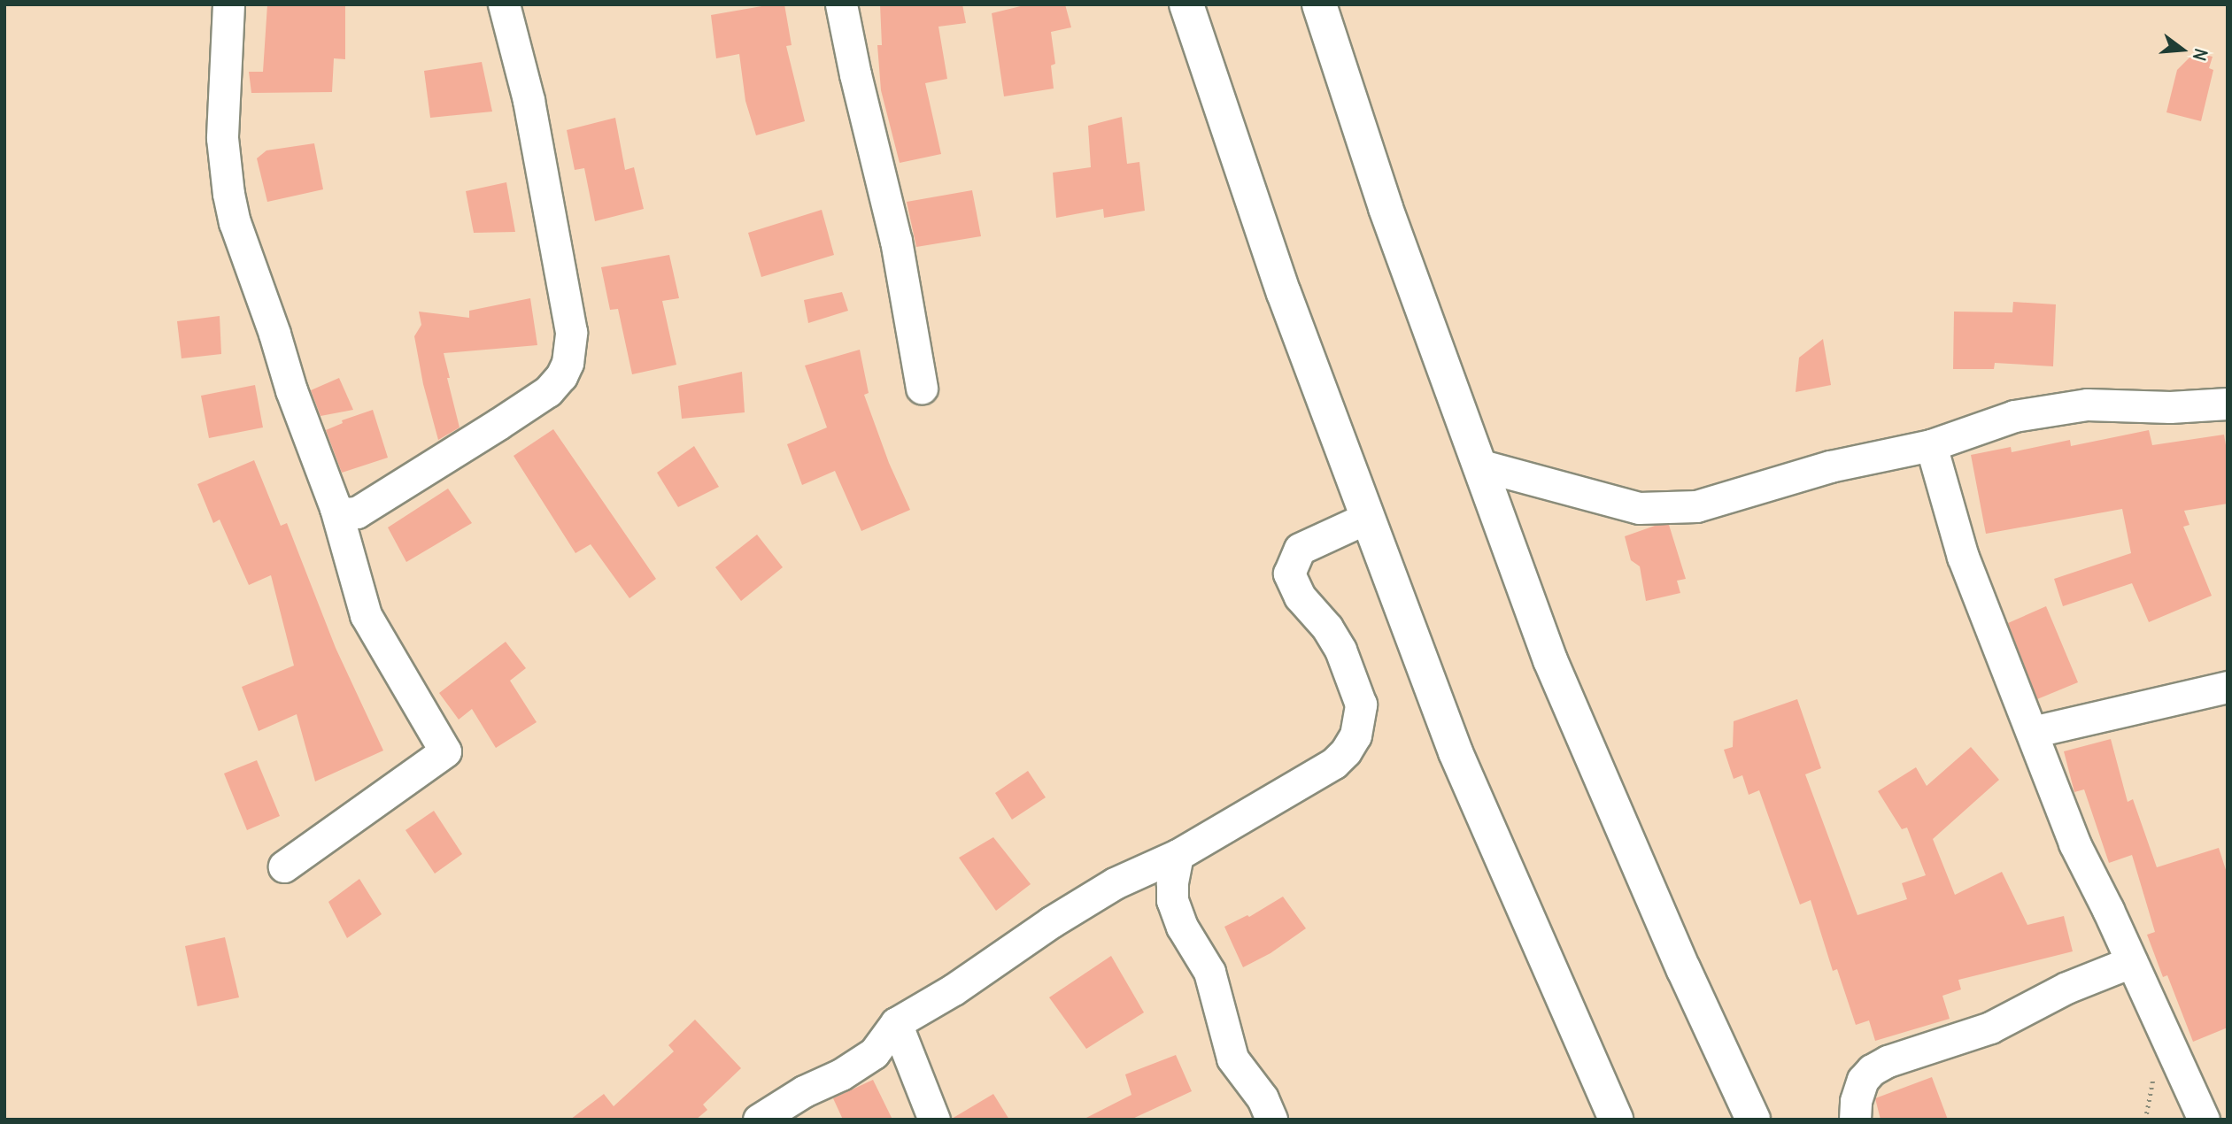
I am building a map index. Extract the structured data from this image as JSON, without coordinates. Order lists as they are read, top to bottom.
{
  "north": "right"
}
